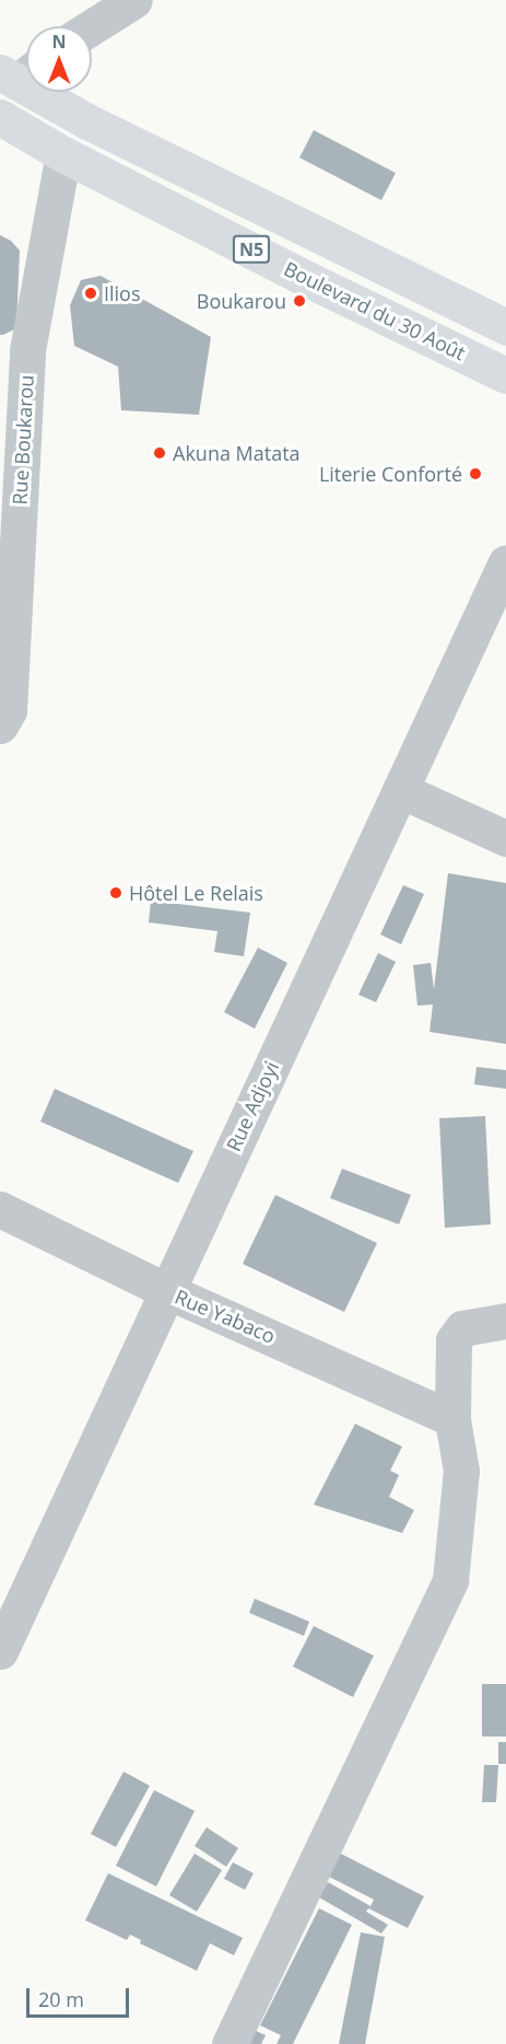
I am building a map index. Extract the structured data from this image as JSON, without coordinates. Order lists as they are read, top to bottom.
{
  "streets": {
    "highway": ["N5", "Boulevard du 30 Août"],
    "street": ["Rue Boukarou", "Rue Adjoyi", "Rue Yabaco"]
  },
  "crossings": [
    ["Boulevard du 30 Août", "Rue Boukarou"],
    ["Rue Adjoyi", "Rue Yabaco"]
  ],
  "places": [
    "Ilios",
    "Boukarou",
    "Akuna Matata",
    "Literie Conforté",
    "Hôtel Le Relais"
  ],
  "scale_bar": "20 m",
  "north": "top"
}
